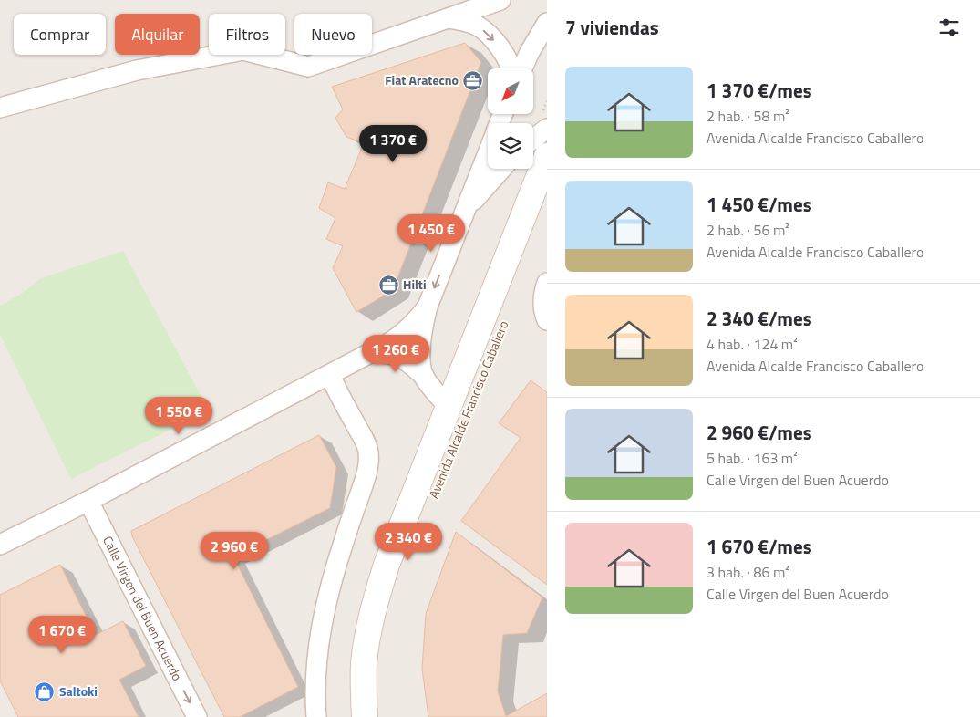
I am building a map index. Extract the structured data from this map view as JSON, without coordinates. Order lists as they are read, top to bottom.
{
  "streets": {
    "main road": ["Avenida Alcalde Francisco Caballero"],
    "street": ["Calle Virgen del Buen Acuerdo"]
  },
  "one_way": ["Calle Virgen del Buen Acuerdo"],
  "places": {
    "office": ["Fiat Aratecno", "Hilti"],
    "shop": ["Saltoki"]
  },
  "north": "bottom left",
  "page": {
    "heading": "7 viviendas",
    "chip": [
      "Comprar",
      "Alquilar",
      "Filtros",
      "Nuevo"
    ],
    "list": [
      {
        "name": "1 370 €/mes",
        "note": "2 hab. · 58 m² · Avenida Alcalde Francisco Caballero"
      },
      {
        "name": "1 450 €/mes",
        "note": "2 hab. · 56 m² · Avenida Alcalde Francisco Caballero"
      },
      {
        "name": "2 340 €/mes",
        "note": "4 hab. · 124 m² · Avenida Alcalde Francisco Caballero"
      },
      {
        "name": "2 960 €/mes",
        "note": "5 hab. · 163 m² · Calle Virgen del Buen Acuerdo"
      },
      {
        "name": "1 670 €/mes",
        "note": "3 hab. · 86 m² · Calle Virgen del Buen Acuerdo"
      }
    ],
    "price": [
      "1 370 €",
      "1 450 €",
      "1 260 €",
      "1 550 €",
      "2 340 €",
      "2 960 €",
      "1 670 €"
    ]
  }
}
